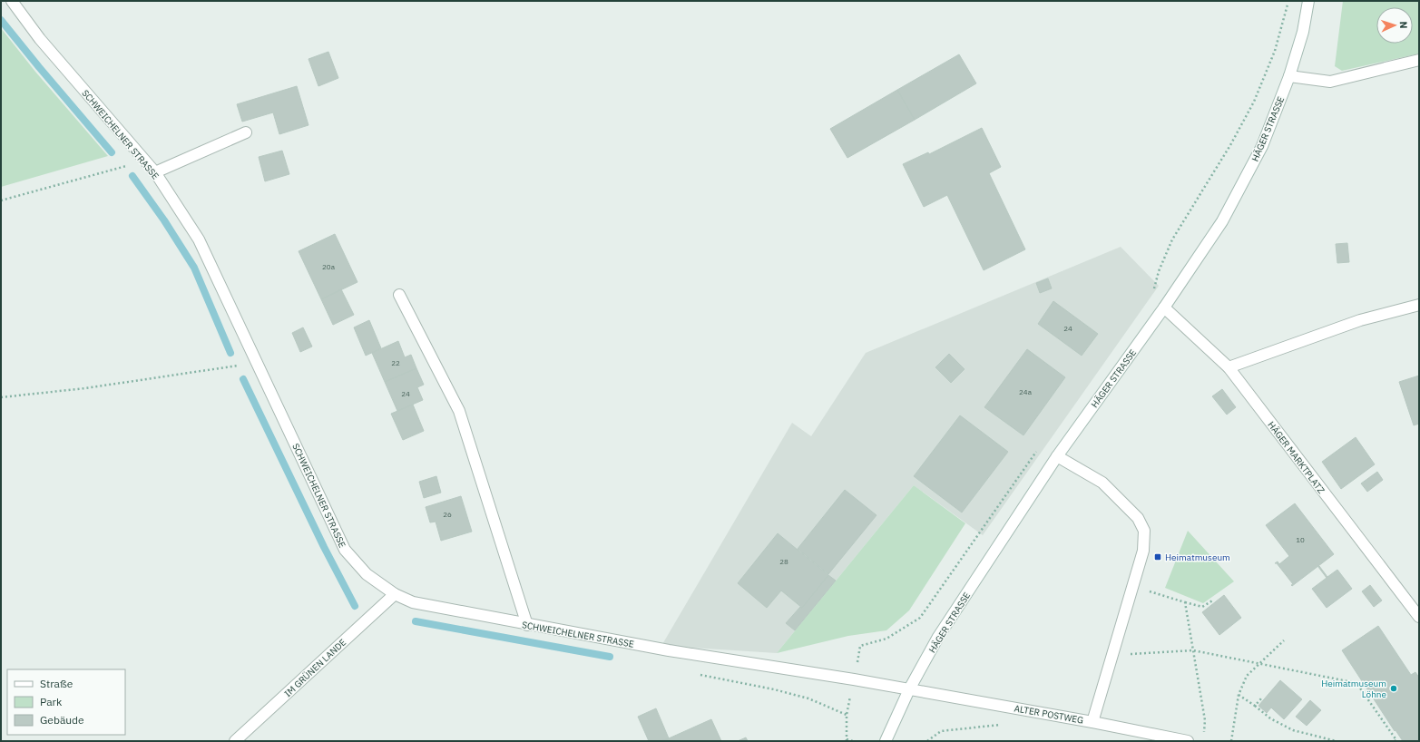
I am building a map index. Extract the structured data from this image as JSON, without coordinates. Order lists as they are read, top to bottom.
{
  "streets": {
    "street": [
      "HÄGER STRASSE",
      "SCHWEICHELNER STRASSE",
      "HÄGER MARKTPLATZ",
      "IM GRÜNEN LANDE",
      "ALTER POSTWEG"
    ]
  },
  "crossings": [
    ["HÄGER STRASSE", "SCHWEICHELNER STRASSE"],
    ["HÄGER STRASSE", "HÄGER MARKTPLATZ"],
    ["HÄGER STRASSE", "ALTER POSTWEG"],
    ["SCHWEICHELNER STRASSE", "IM GRÜNEN LANDE"],
    ["SCHWEICHELNER STRASSE", "ALTER POSTWEG"]
  ],
  "places": {
    "transit": ["Heimatmuseum"],
    "other": ["Heimatmuseum Löhne"]
  },
  "house_numbers": [
    "20a",
    "24",
    "22",
    "24a",
    "24",
    "26",
    "10",
    "28"
  ],
  "legend": ["Straße", "Park", "Gebäude"],
  "north": "right"
}
